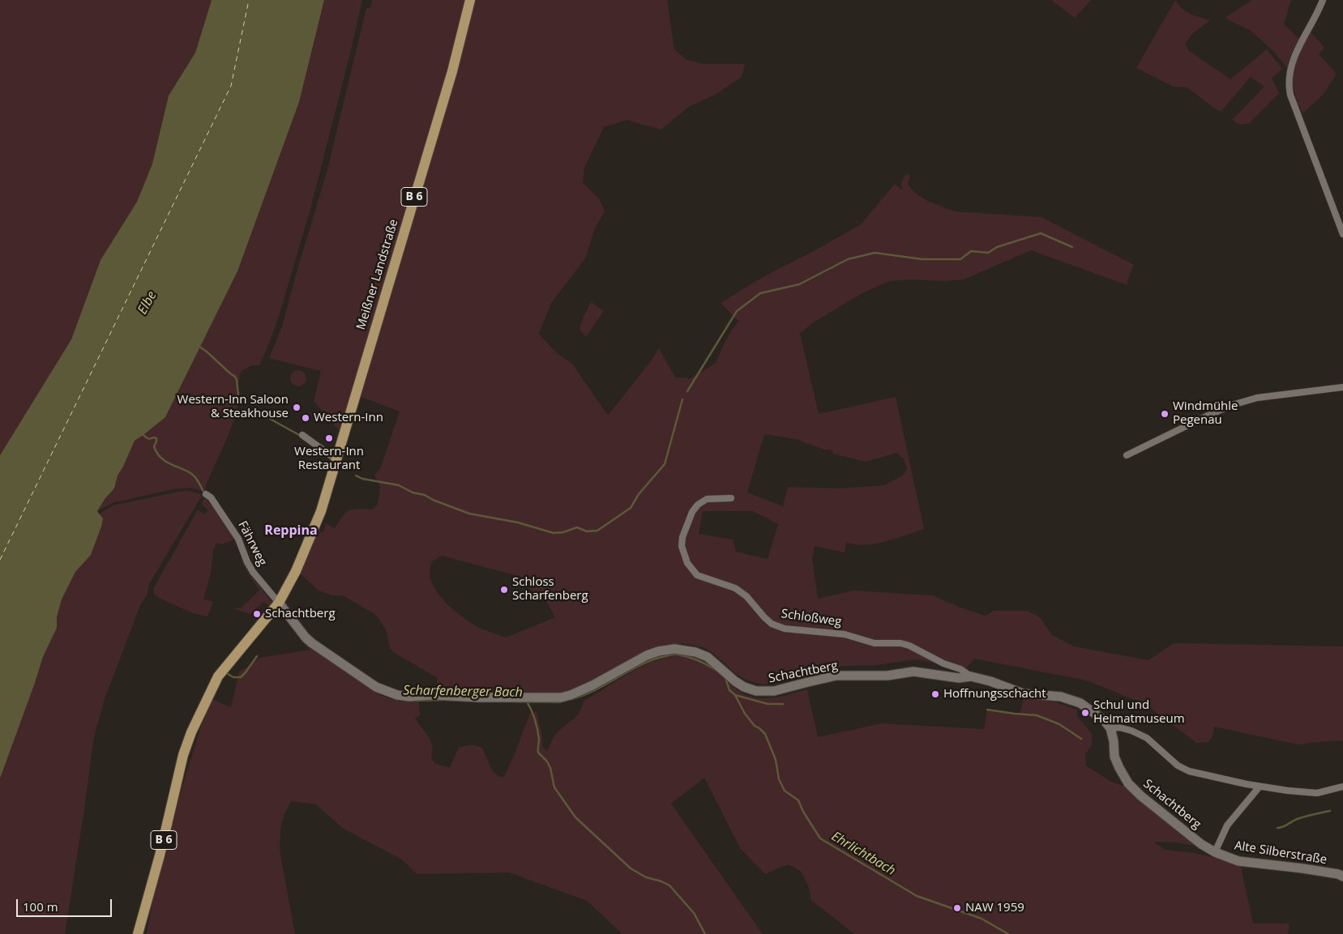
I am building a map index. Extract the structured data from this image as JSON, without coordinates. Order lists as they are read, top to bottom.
{
  "streets": {
    "main road": ["B 6", "Meißner Landstraße"],
    "street": [
      "Fährweg",
      "Schloßweg",
      "Schachtberg",
      "Alte Silberstraße"
    ]
  },
  "crossings": [
    ["B 6", "Meißner Landstraße"],
    ["B 6", "Fährweg"],
    ["B 6", "Schachtberg"],
    ["Fährweg", "Schachtberg"],
    ["Schloßweg", "Schachtberg"],
    ["Schachtberg", "Alte Silberstraße"]
  ],
  "districts": ["Reppina"],
  "water": ["Elbe", "Scharfenberger Bach", "Ehrlichtbach"],
  "places": [
    "Western-Inn Saloon & Steakhouse",
    "Windmühle Pegenau",
    "Western-Inn",
    "Western-Inn Restaurant",
    "Schloss Scharfenberg",
    "Schachtberg",
    "Hoffnungsschacht",
    "Schul und Heimatmuseum",
    "NAW 1959"
  ],
  "scale_bar": "100 m"
}
